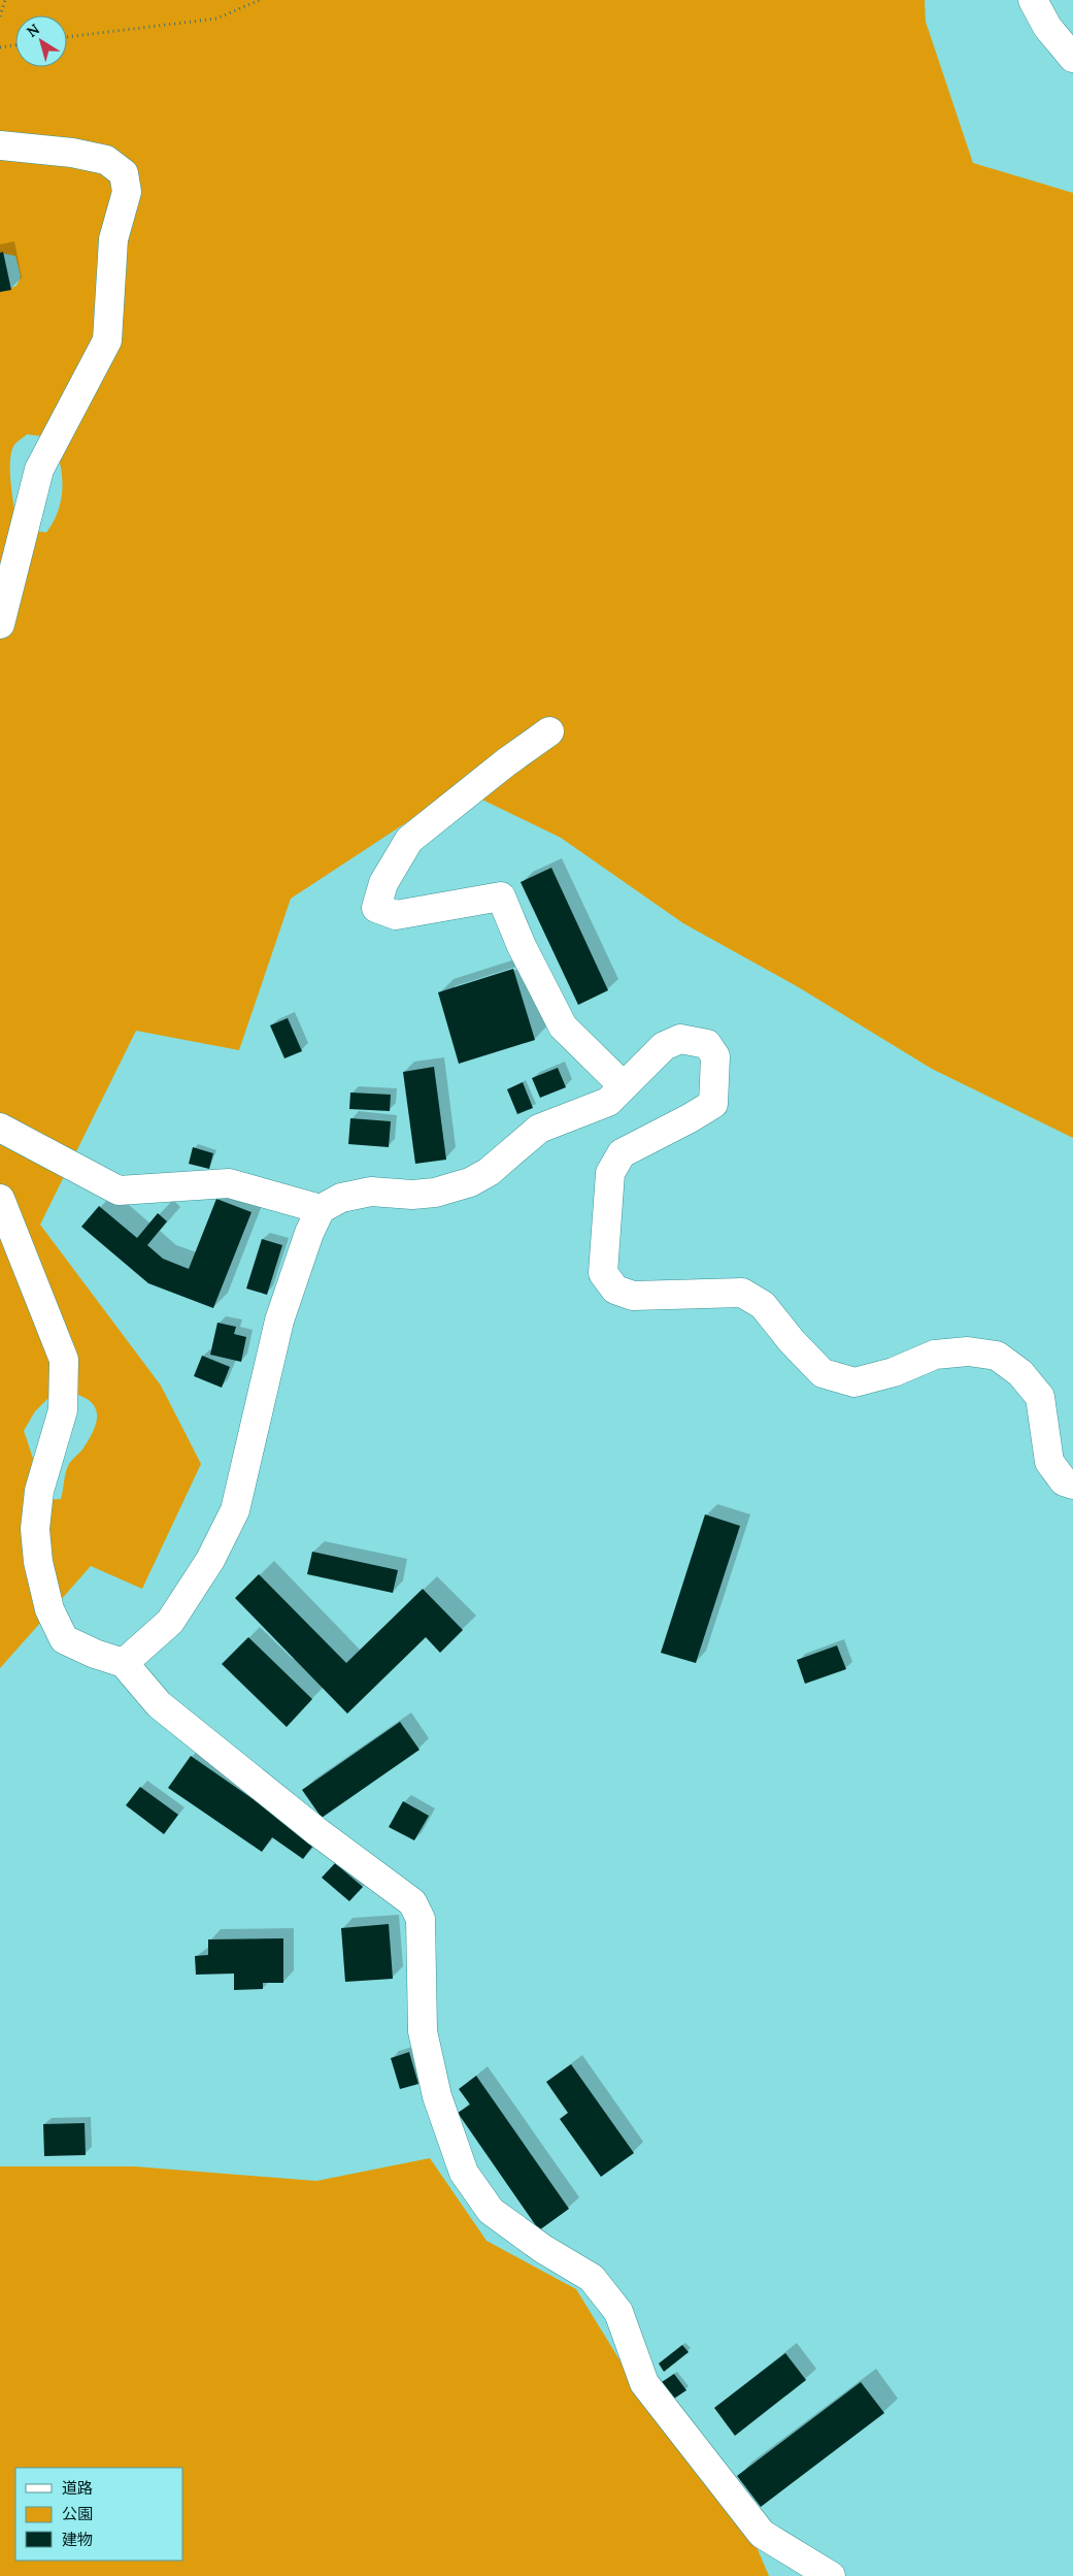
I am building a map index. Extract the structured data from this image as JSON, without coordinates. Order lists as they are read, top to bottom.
{
  "legend": ["道路", "公園", "建物"],
  "north": "top left"
}
